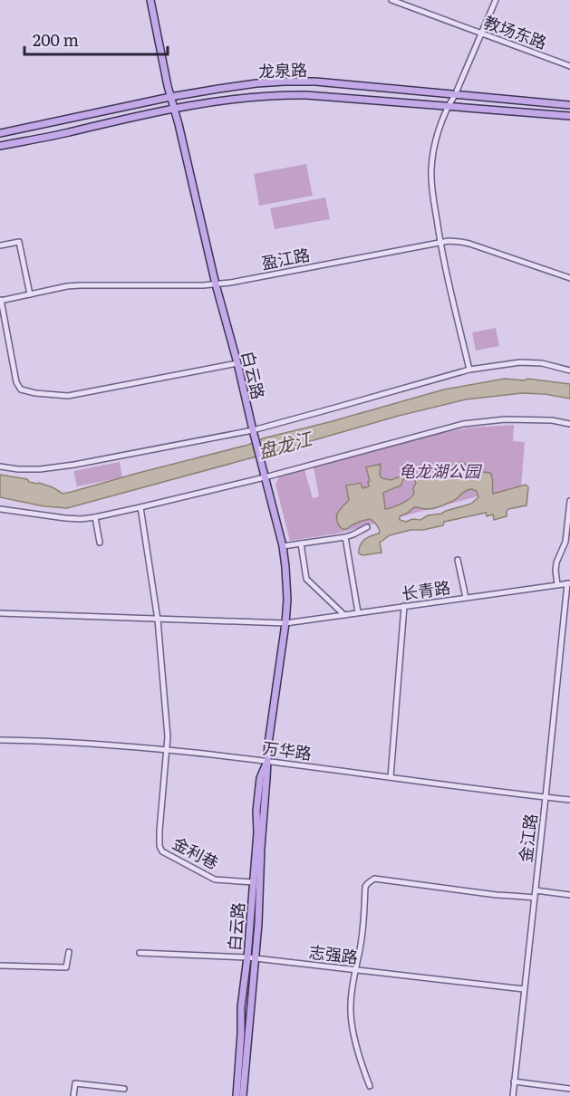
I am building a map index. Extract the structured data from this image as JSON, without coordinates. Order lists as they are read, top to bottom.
{
  "streets": {
    "main road": ["龙泉路", "白云路"],
    "street": [
      "教场东路",
      "盈江路",
      "长青路",
      "万华路",
      "金江路",
      "金利巷",
      "志强路"
    ]
  },
  "crossings": [
    ["龙泉路", "白云路"],
    ["盈江路", "白云路"],
    ["白云路", "长青路"],
    ["白云路", "万华路"],
    ["白云路", "金利巷"],
    ["白云路", "志强路"],
    ["长青路", "金江路"],
    ["万华路", "金江路"],
    ["万华路", "金利巷"],
    ["金江路", "志强路"]
  ],
  "water": ["盘龙江"],
  "parks": ["龟龙湖公园"],
  "scale_bar": "200 m"
}
